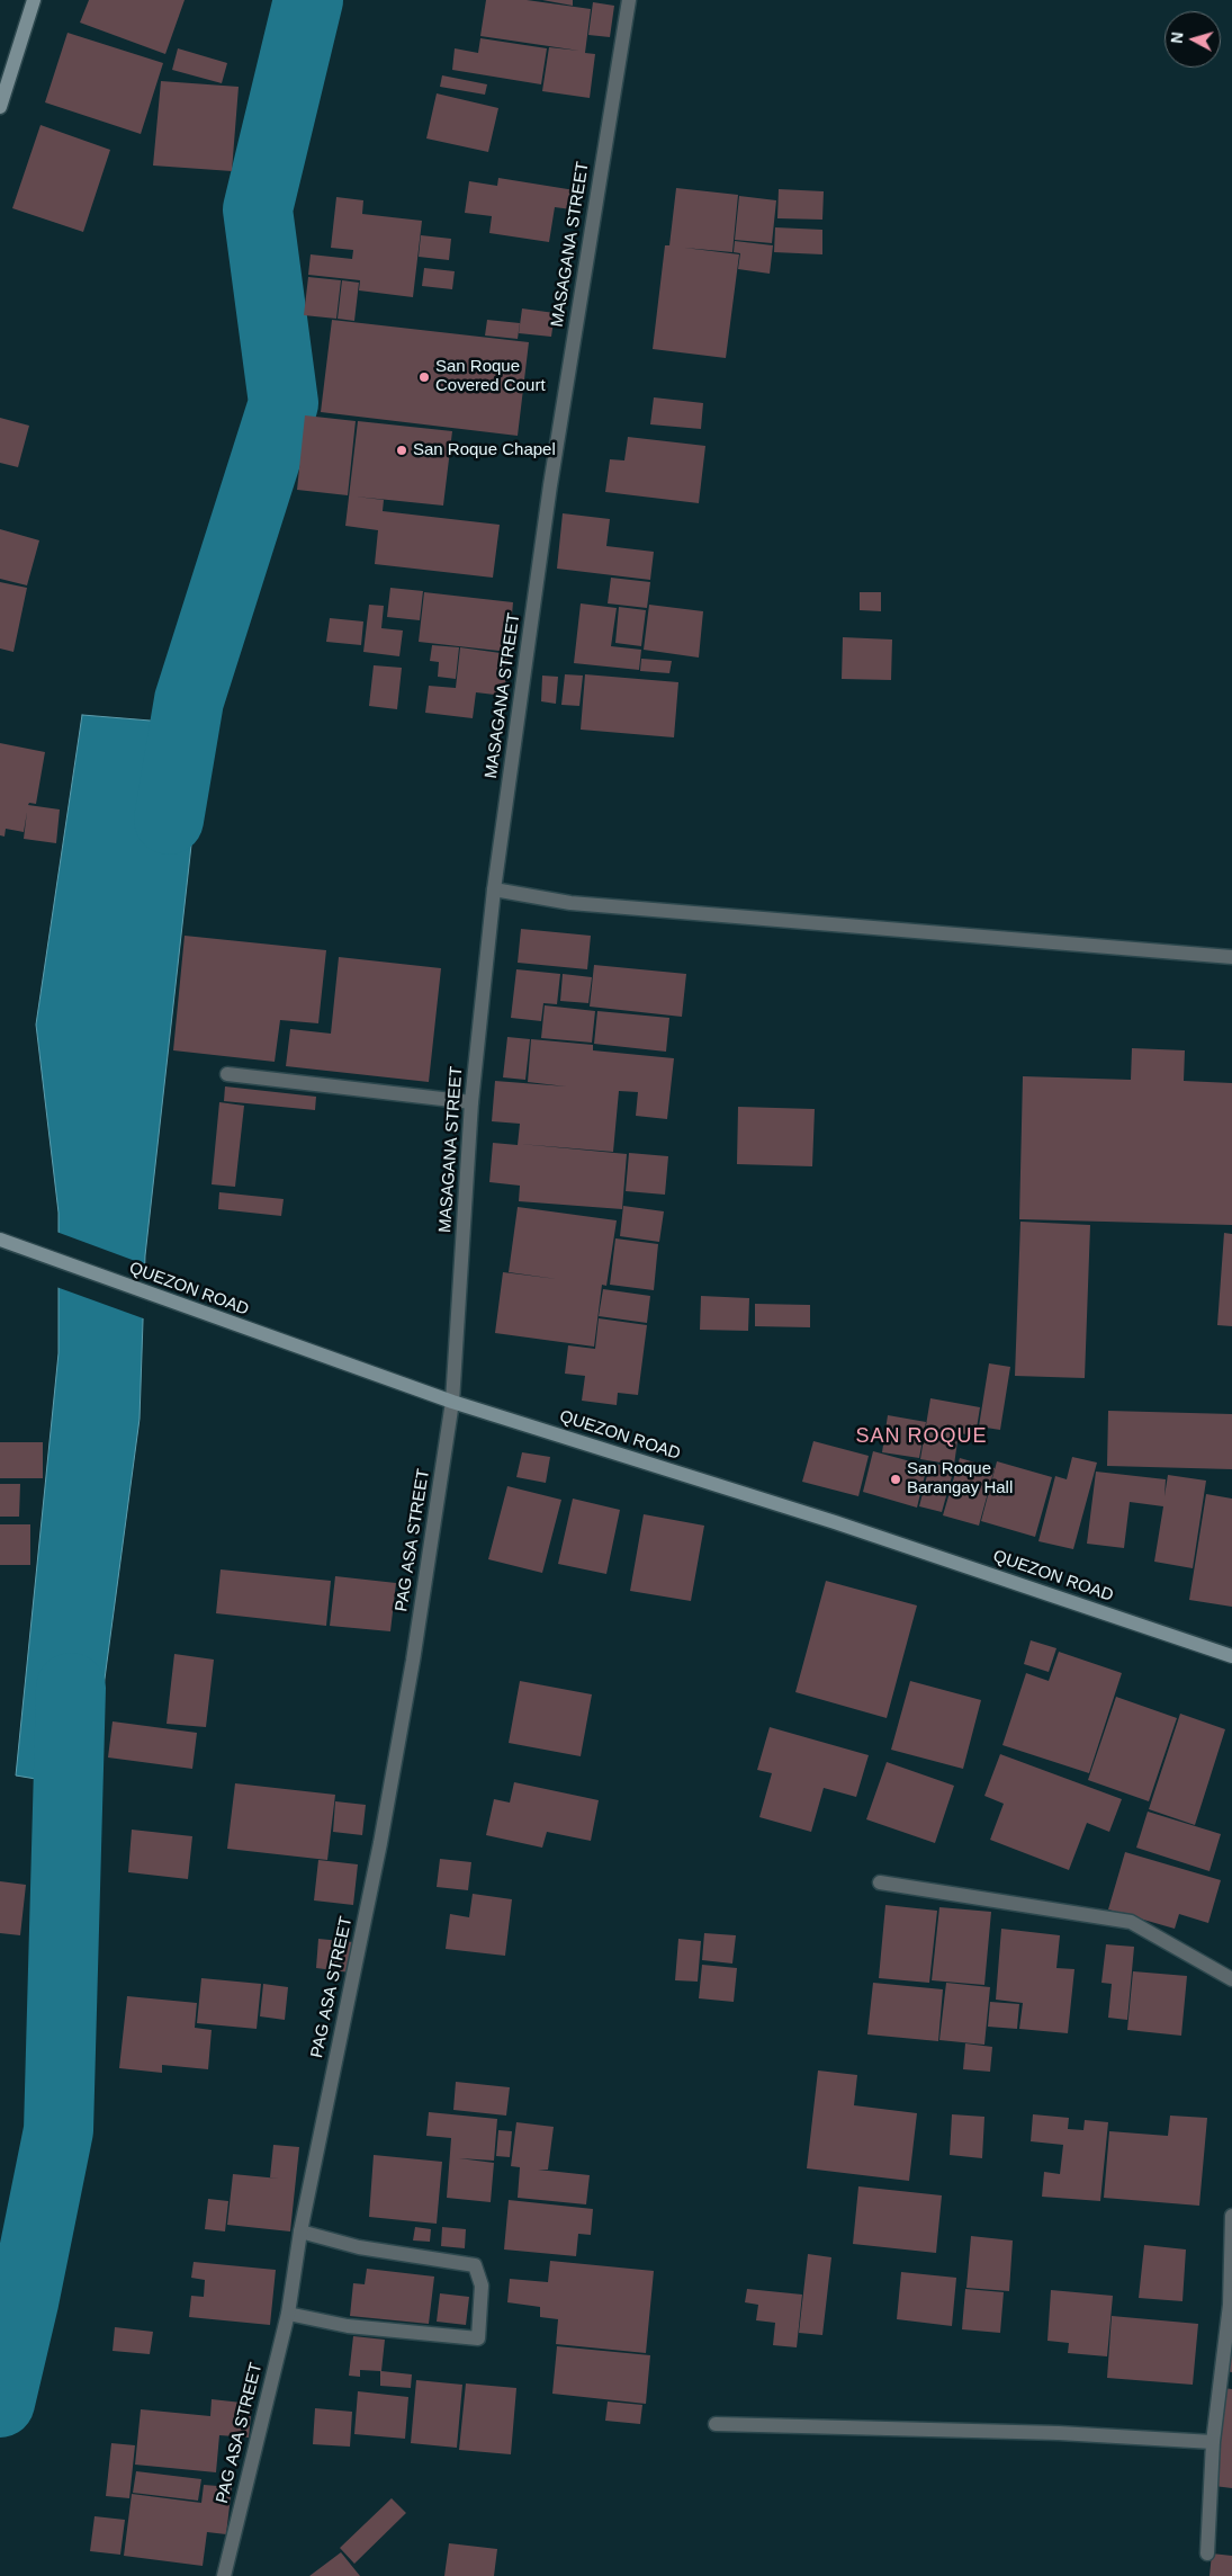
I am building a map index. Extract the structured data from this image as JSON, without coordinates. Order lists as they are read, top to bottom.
{
  "streets": {
    "main road": ["QUEZON ROAD"],
    "street": ["MASAGANA STREET", "PAG ASA STREET"]
  },
  "crossings": [
    ["MASAGANA STREET", "QUEZON ROAD"],
    ["MASAGANA STREET", "PAG ASA STREET"],
    ["QUEZON ROAD", "PAG ASA STREET"]
  ],
  "districts": ["SAN ROQUE"],
  "places": ["San Roque Covered Court", "San Roque Chapel", "San Roque Barangay Hall"],
  "north": "left"
}
